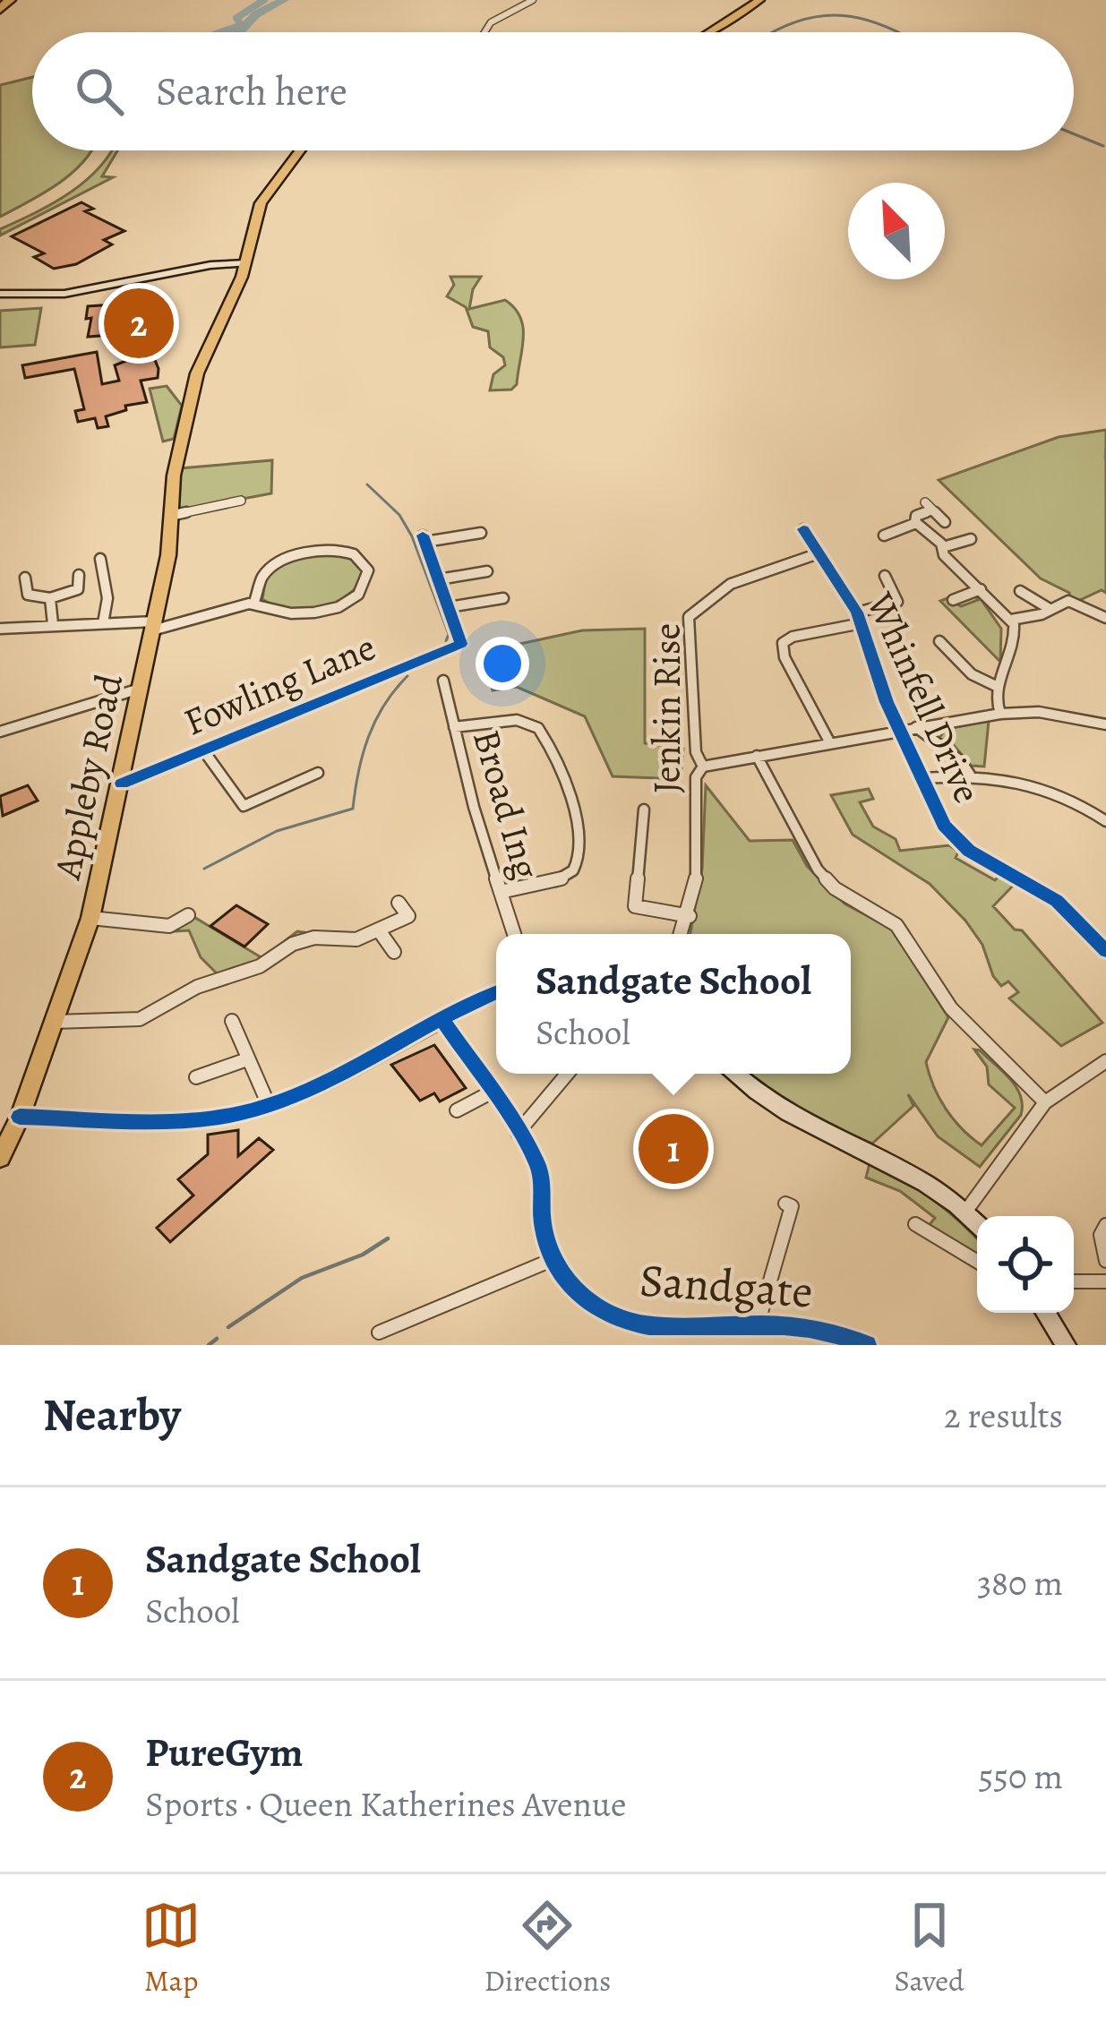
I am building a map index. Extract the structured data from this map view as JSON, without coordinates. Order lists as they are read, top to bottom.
{
  "streets": {
    "main road": ["Appleby Road"],
    "street": [
      "Fowling Lane",
      "Whinfell Drive",
      "Jenkin Rise",
      "Broad Ing",
      "Sandgate"
    ]
  },
  "crossings": [
    ["Fowling Lane", "Appleby Road"],
    ["Whinfell Drive", "Jenkin Rise"]
  ],
  "north": "top left",
  "page": {
    "search": "Search here",
    "pins": ["2", "1"],
    "popup": ["Sandgate School", "School"],
    "heading": ["Nearby", "2 results"],
    "list": [
      {
        "mark": "1",
        "name": "Sandgate School",
        "note": "School",
        "value": "380 m"
      },
      {
        "mark": "2",
        "name": "PureGym",
        "note": "Sports · Queen Katherines Avenue",
        "value": "550 m"
      }
    ],
    "nav": ["Map", "Directions", "Saved"]
  }
}
